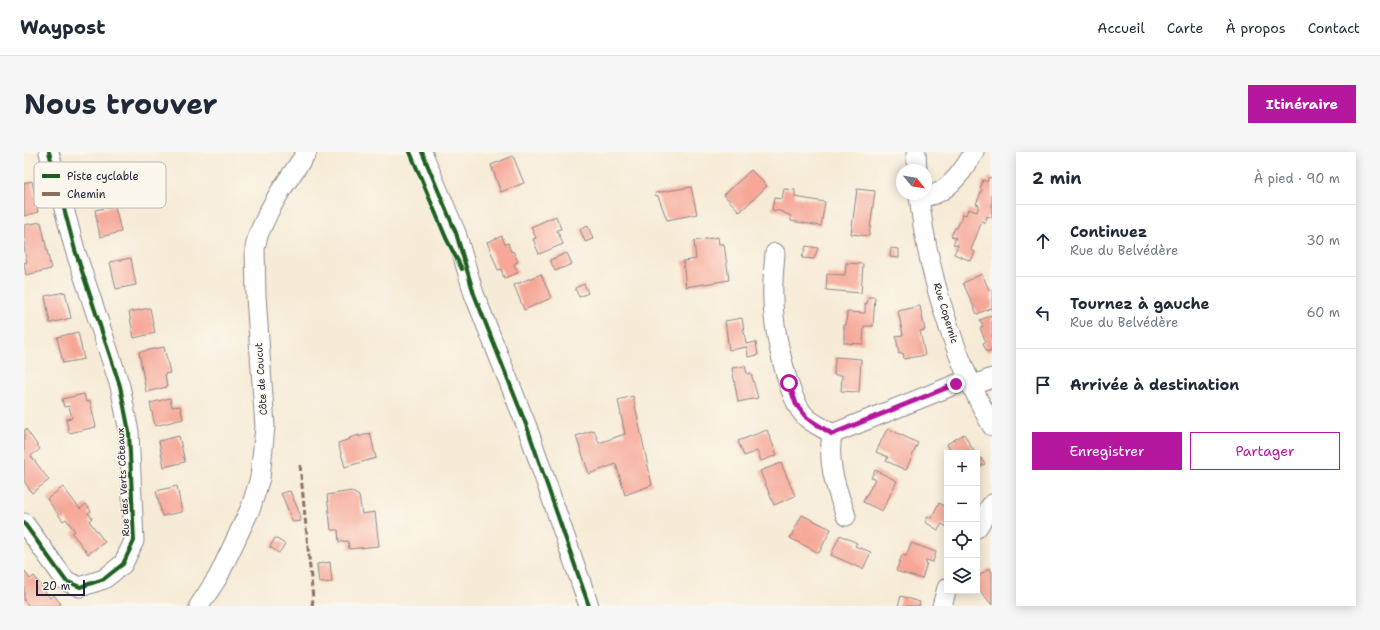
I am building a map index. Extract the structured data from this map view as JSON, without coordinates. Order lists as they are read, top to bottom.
{
  "streets": {
    "street": ["Rue Copernic", "Côte de Coucut", "Rue des Verts Côteaux"]
  },
  "legend": ["Piste cyclable", "Chemin"],
  "scale_bar": "20 m",
  "north": "bottom right",
  "page": {
    "header": "Waypost",
    "nav": [
      "Accueil",
      "Carte",
      "À propos",
      "Contact"
    ],
    "title": "Nous trouver",
    "buttons": [
      "Itinéraire",
      ["Enregistrer", "Partager"]
    ],
    "heading": ["2 min", "À pied · 90 m"],
    "list": [
      ["Continuez", "Rue du Belvédère", "30 m"],
      ["Tournez à gauche", "Rue du Belvédère", "60 m"],
      "Arrivée à destination"
    ],
    "map_buttons": ["+", "−"],
    "scale": "20 m"
  }
}
